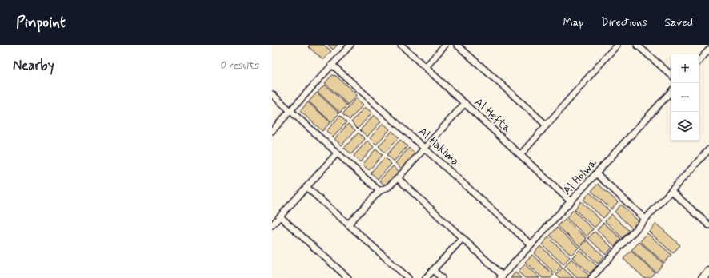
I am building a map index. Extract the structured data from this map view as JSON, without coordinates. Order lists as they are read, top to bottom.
{
  "streets": {
    "street": ["Al Hefta", "Al Hakima", "Al Holwa"]
  },
  "crossings": [
    ["Al Hefta", "Al Holwa"],
    ["Al Hakima", "Al Holwa"]
  ],
  "page": {
    "header": "Pinpoint",
    "nav": ["Map", "Directions", "Saved"],
    "heading": ["Nearby", "0 results"],
    "map_buttons": ["+", "−"]
  }
}
